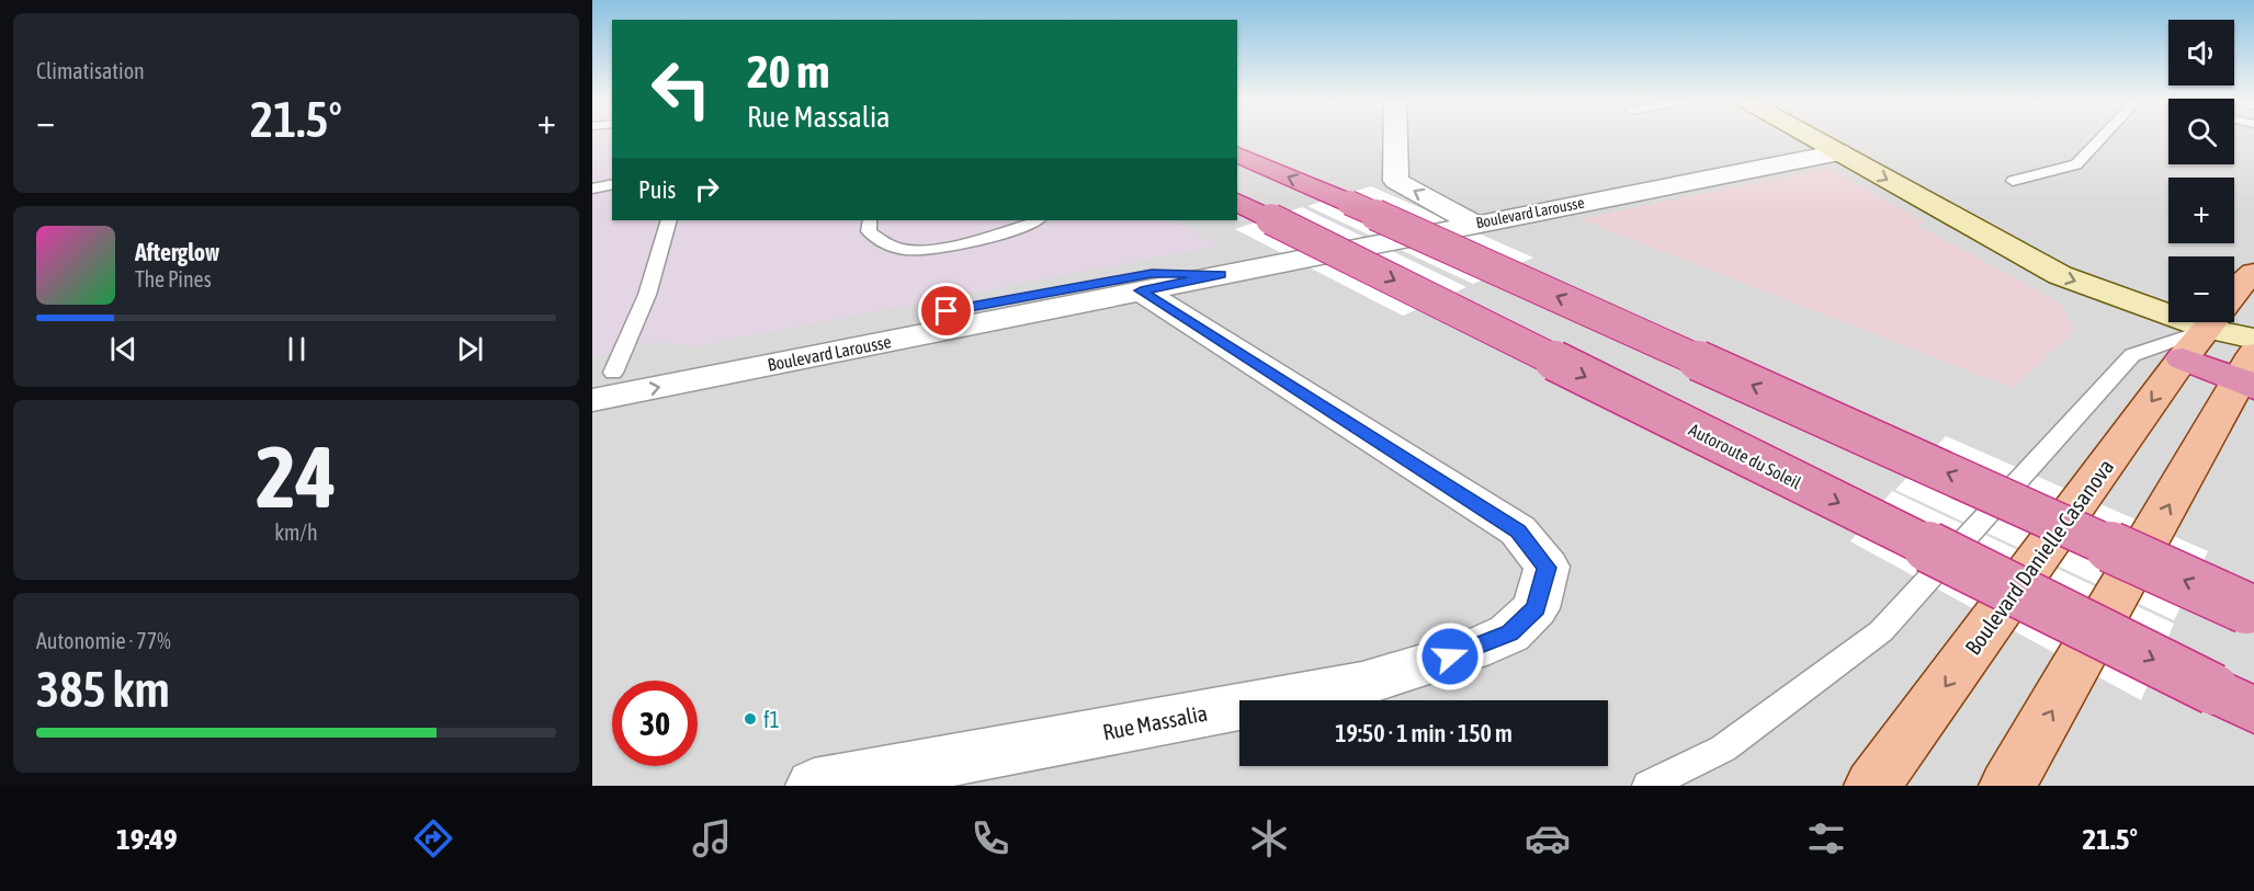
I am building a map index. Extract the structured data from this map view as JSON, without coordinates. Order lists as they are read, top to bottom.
{
  "streets": {
    "highway": ["Autoroute du Soleil"],
    "main road": ["Boulevard Danielle Casanova"],
    "street": ["Boulevard Larousse", "Rue Massalia"]
  },
  "crossings": [
    ["Boulevard Larousse", "Rue Massalia"]
  ],
  "places": ["f1"],
  "page": {
    "tile": [
      "Climatisation",
      ["24", "km/h"],
      ["Autonomie · 77%", "385 km"]
    ],
    "map_buttons": ["+", "−"],
    "turn": ["20 m", "Rue Massalia"],
    "heat": ["−", "21.5°", "+"],
    "then": "Puis",
    "song": ["Afterglow", "The Pines"],
    "limit": "30",
    "trip": "19:50 · 1 min · 150 m",
    "tabs": ["19:49", "21.5°"]
  }
}
